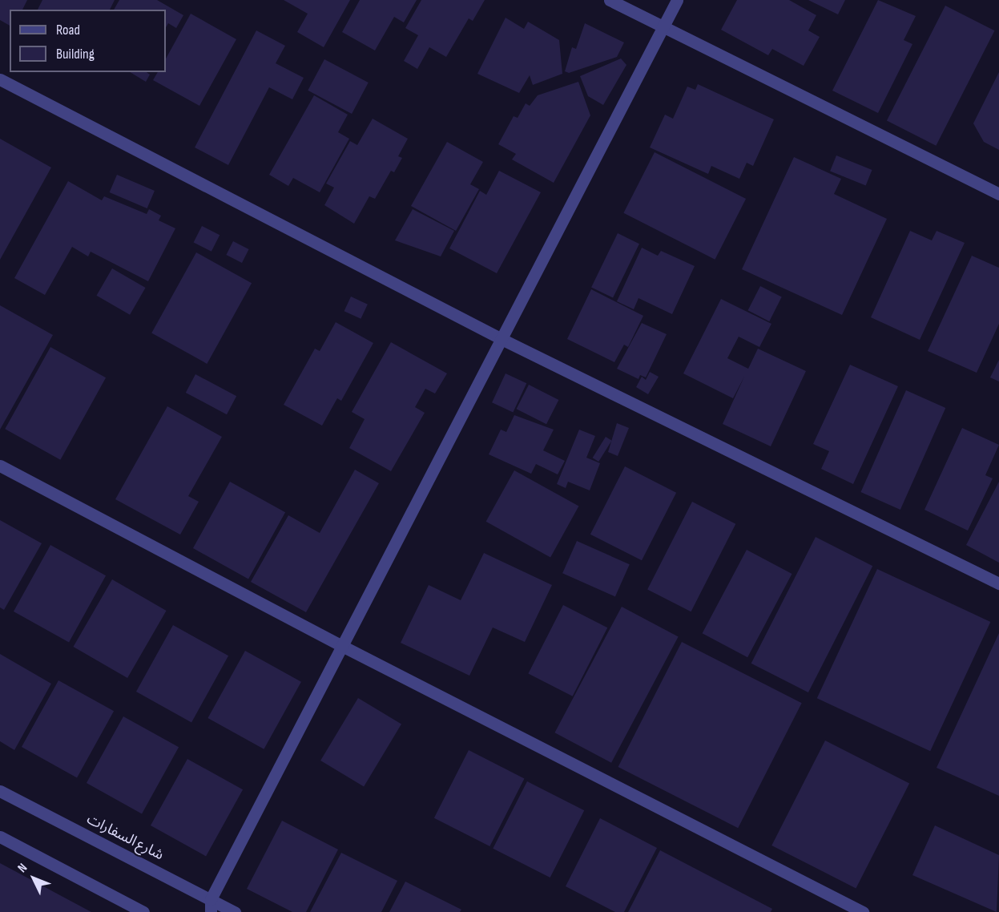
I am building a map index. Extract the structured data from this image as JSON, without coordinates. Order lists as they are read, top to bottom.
{
  "streets": {
    "street": ["شارع السفارات"]
  },
  "legend": ["Road", "Building"],
  "north": "top left"
}
